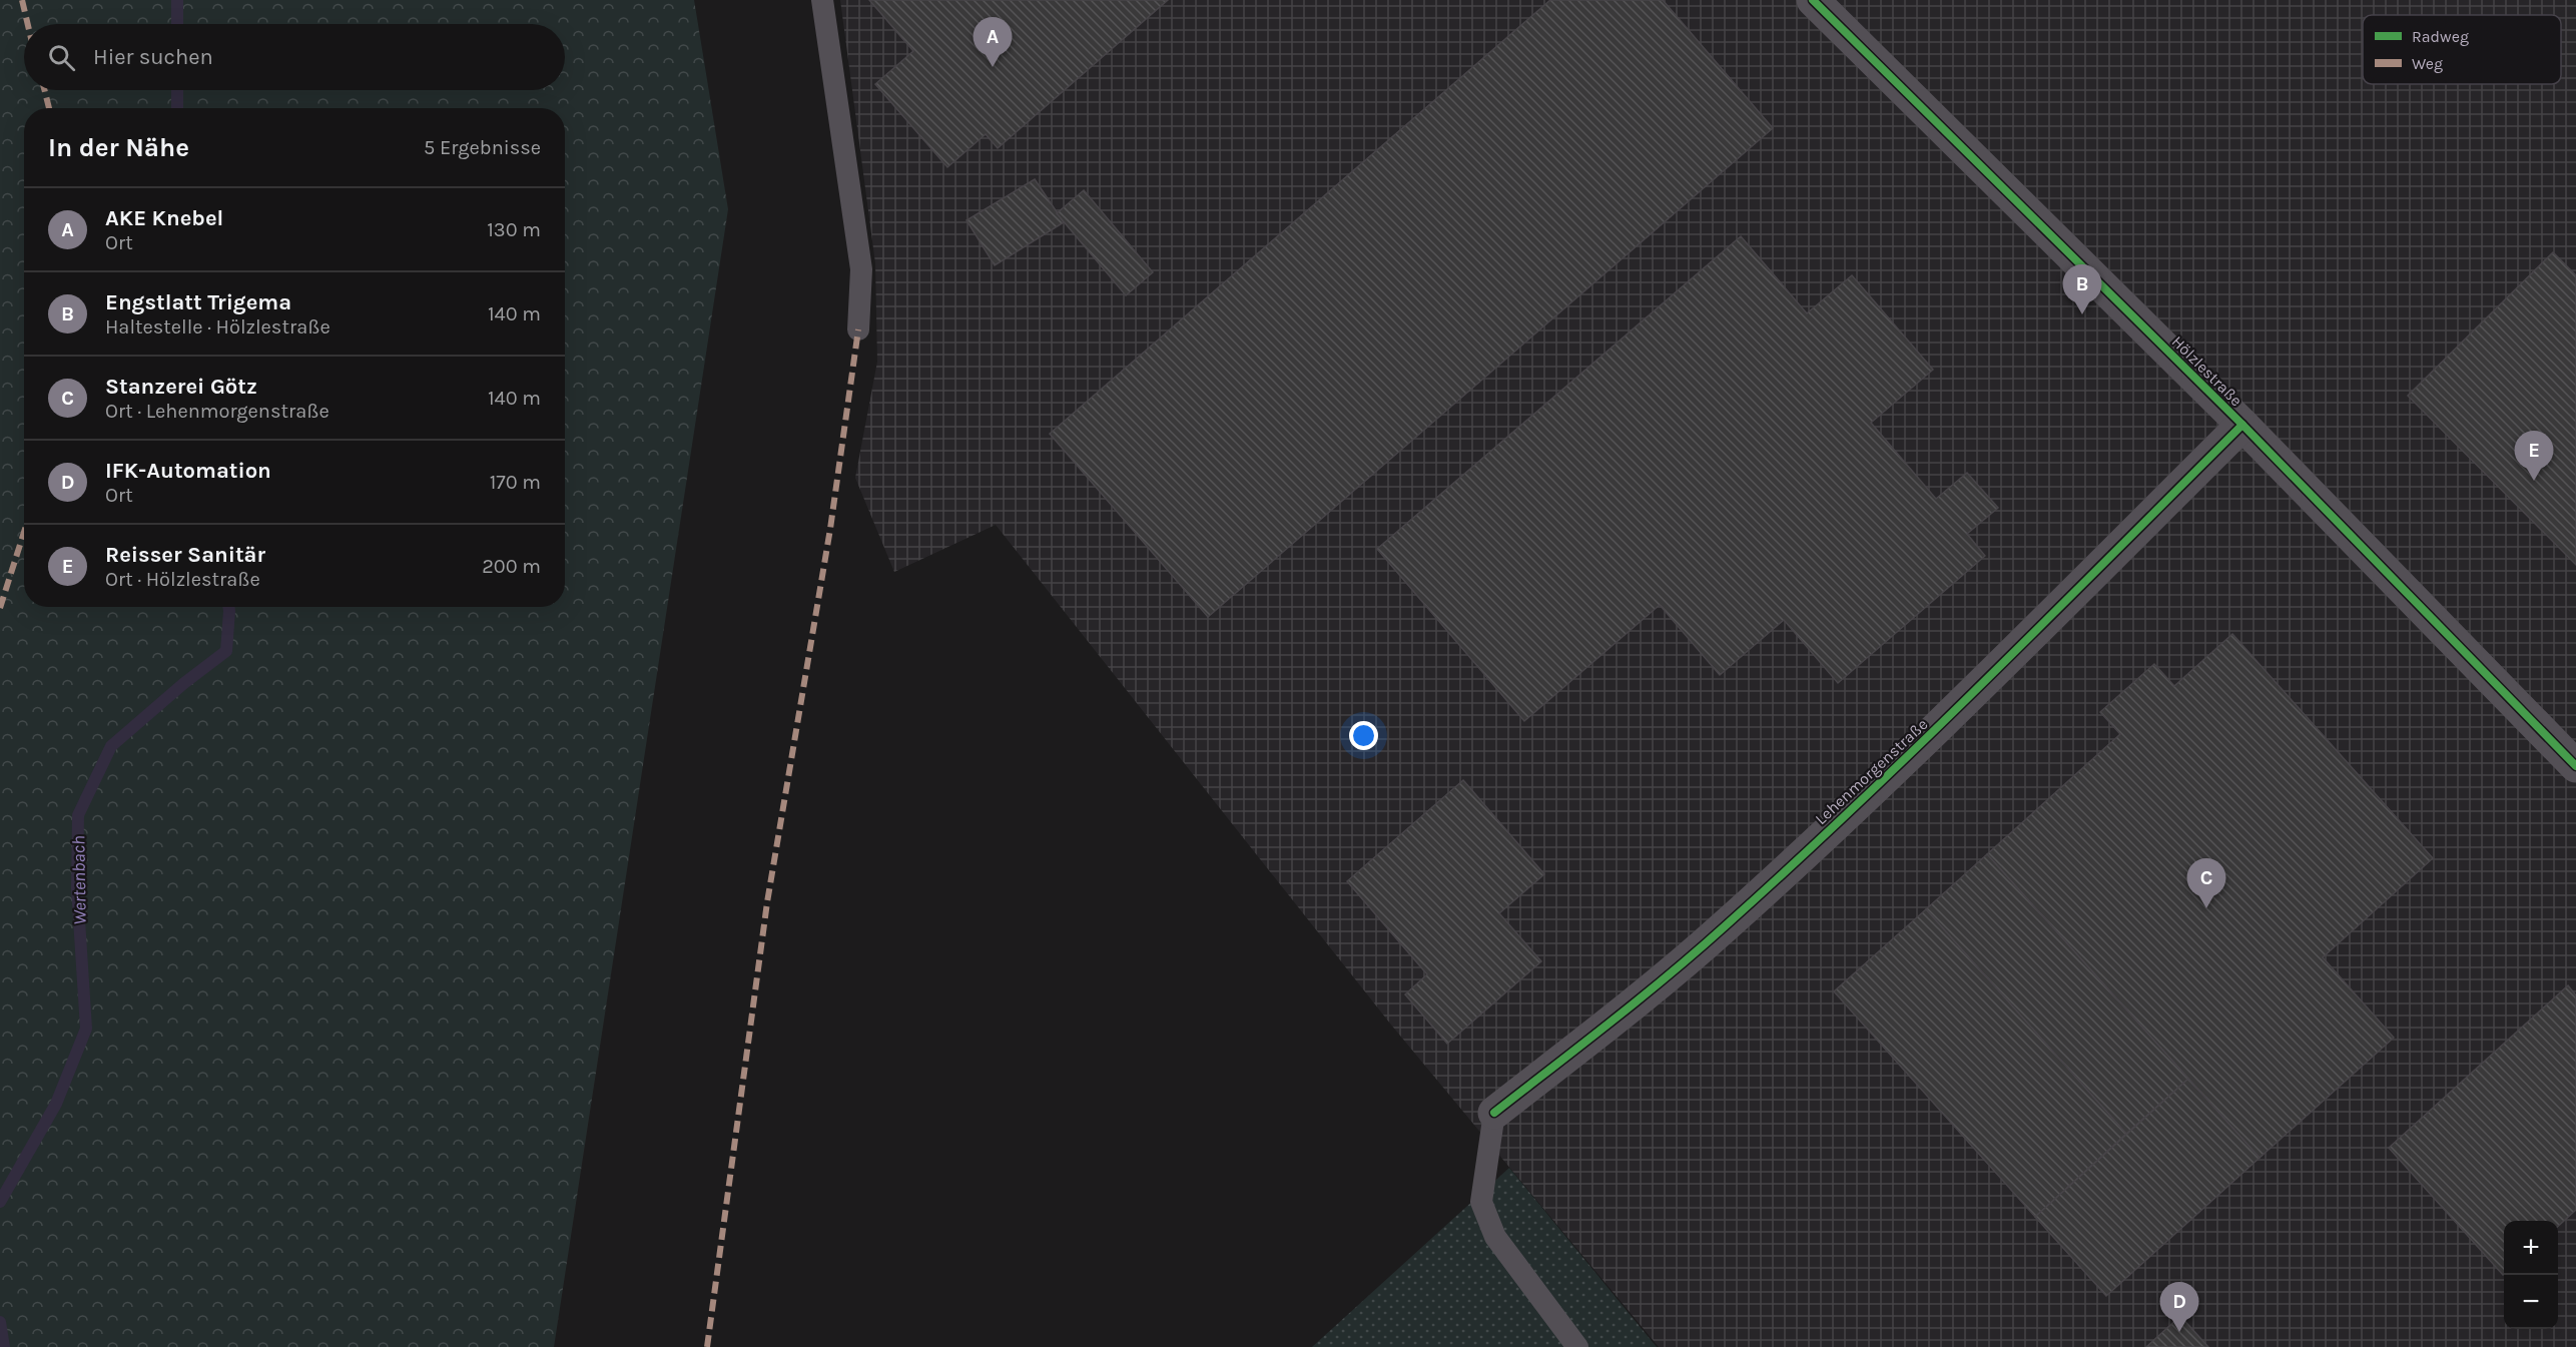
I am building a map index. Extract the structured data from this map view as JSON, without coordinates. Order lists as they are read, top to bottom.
{
  "streets": {
    "street": ["Hölzlestraße", "Lehenmorgenstraße"]
  },
  "crossings": [
    ["Hölzlestraße", "Lehenmorgenstraße"]
  ],
  "water": ["Wertenbach"],
  "legend": ["Radweg", "Weg"],
  "page": {
    "pins": [
      "A",
      "B",
      "E",
      "C",
      "D"
    ],
    "search": "Hier suchen",
    "heading": ["In der Nähe", "5 Ergebnisse"],
    "list": [
      {
        "mark": "A",
        "name": "AKE Knebel",
        "note": "Ort",
        "value": "130 m"
      },
      {
        "mark": "B",
        "name": "Engstlatt Trigema",
        "note": "Haltestelle · Hölzlestraße",
        "value": "140 m"
      },
      {
        "mark": "C",
        "name": "Stanzerei Götz",
        "note": "Ort · Lehenmorgenstraße",
        "value": "140 m"
      },
      {
        "mark": "D",
        "name": "IFK-Automation",
        "note": "Ort",
        "value": "170 m"
      },
      {
        "mark": "E",
        "name": "Reisser Sanitär",
        "note": "Ort · Hölzlestraße",
        "value": "200 m"
      }
    ],
    "map_buttons": ["+", "−"]
  }
}
